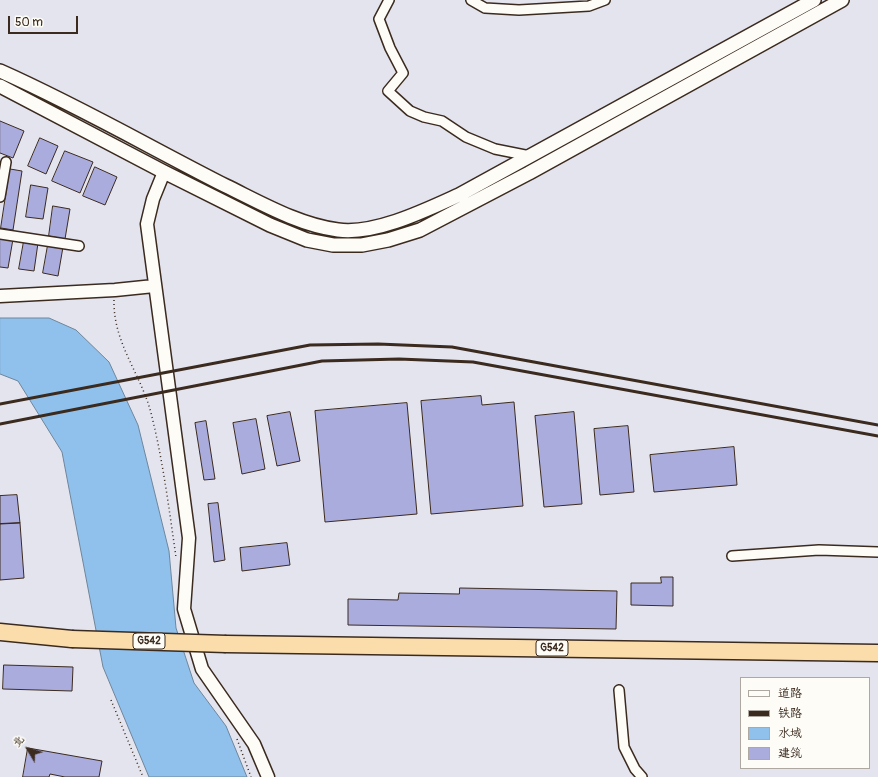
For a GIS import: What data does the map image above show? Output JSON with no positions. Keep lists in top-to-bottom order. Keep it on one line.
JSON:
{"streets":{"highway":["G542"]},"legend":["道路","铁路","水域","建筑"],"scale_bar":"50 m","north":"top left"}
